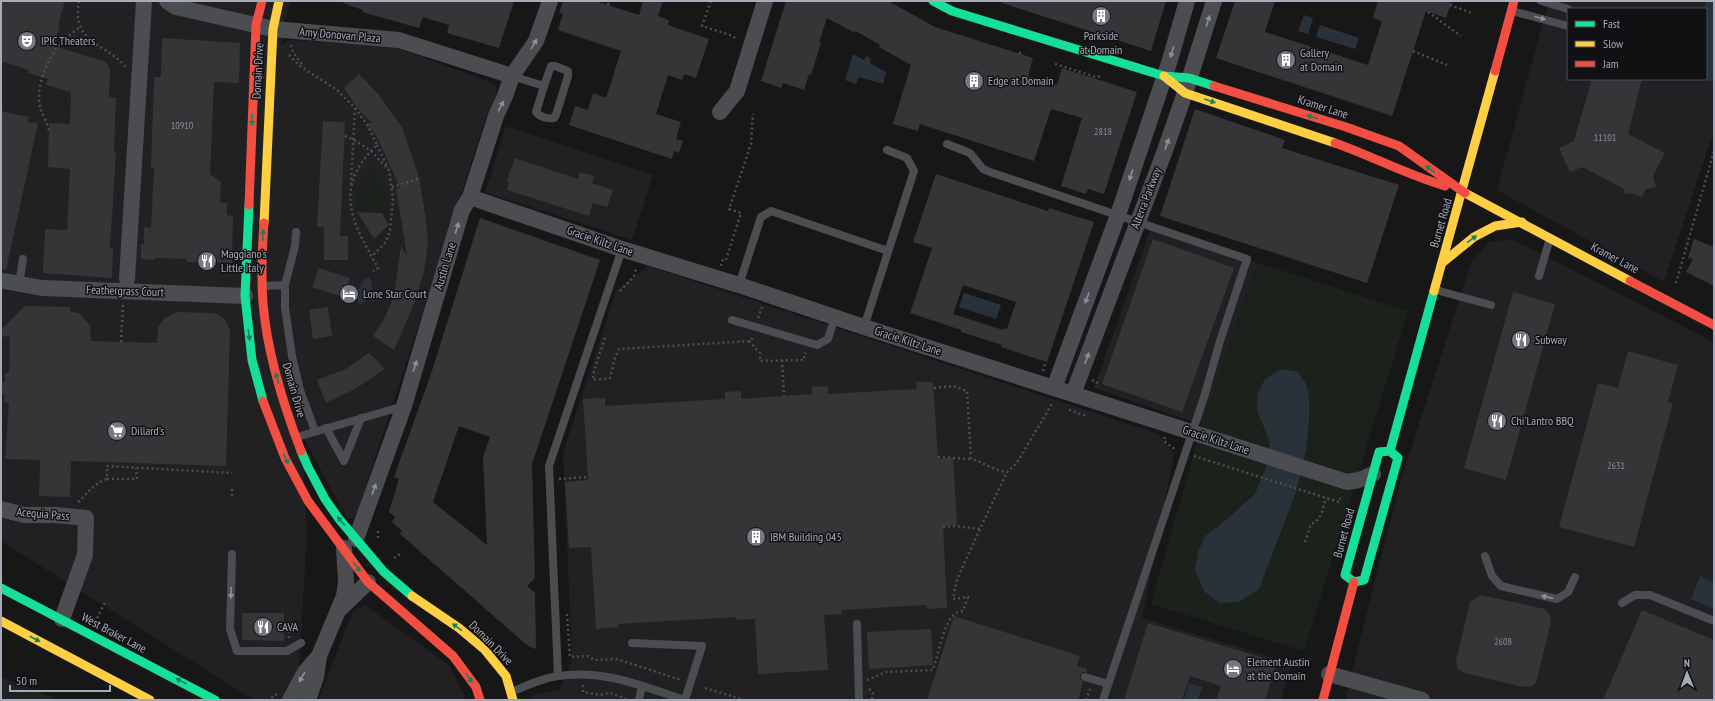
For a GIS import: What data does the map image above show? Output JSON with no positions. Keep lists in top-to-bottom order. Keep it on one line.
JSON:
{"streets":{"street":["Amy Donovan Plaza","Domain Drive","Kramer Lane","Alterra Parkway","Burnet Road","Gracie Kiltz Lane","Austin Lane","Feathergrass Court","Acequia Pass","West Braker Lane"]},"crossings":[["Amy Donovan Plaza","Domain Drive"],["Amy Donovan Plaza","Austin Lane"],["Domain Drive","Austin Lane"],["Domain Drive","Feathergrass Court"],["Kramer Lane","Alterra Parkway"],["Kramer Lane","Burnet Road"],["Alterra Parkway","Gracie Kiltz Lane"],["Gracie Kiltz Lane","Austin Lane"],["Acequia Pass","West Braker Lane"]],"one_way":["Austin Lane"],"places":{"building":["Parkside at Domain","Gallery at Domain","Edge at Domain","IBM Building 045"],"theatre":["IPIC Theaters"],"restaurant":["Maggiano's Little Italy","Subway","Chi'Lantro BBQ","CAVA"],"hotel":["Lone Star Court","Element Austin at the Domain"],"supermarket":["Dillard's"]},"house_numbers":["10910","2818","11101","2631","2608"],"legend":["Fast","Slow","Jam"],"scale_bar":"50 m","north":"top"}
